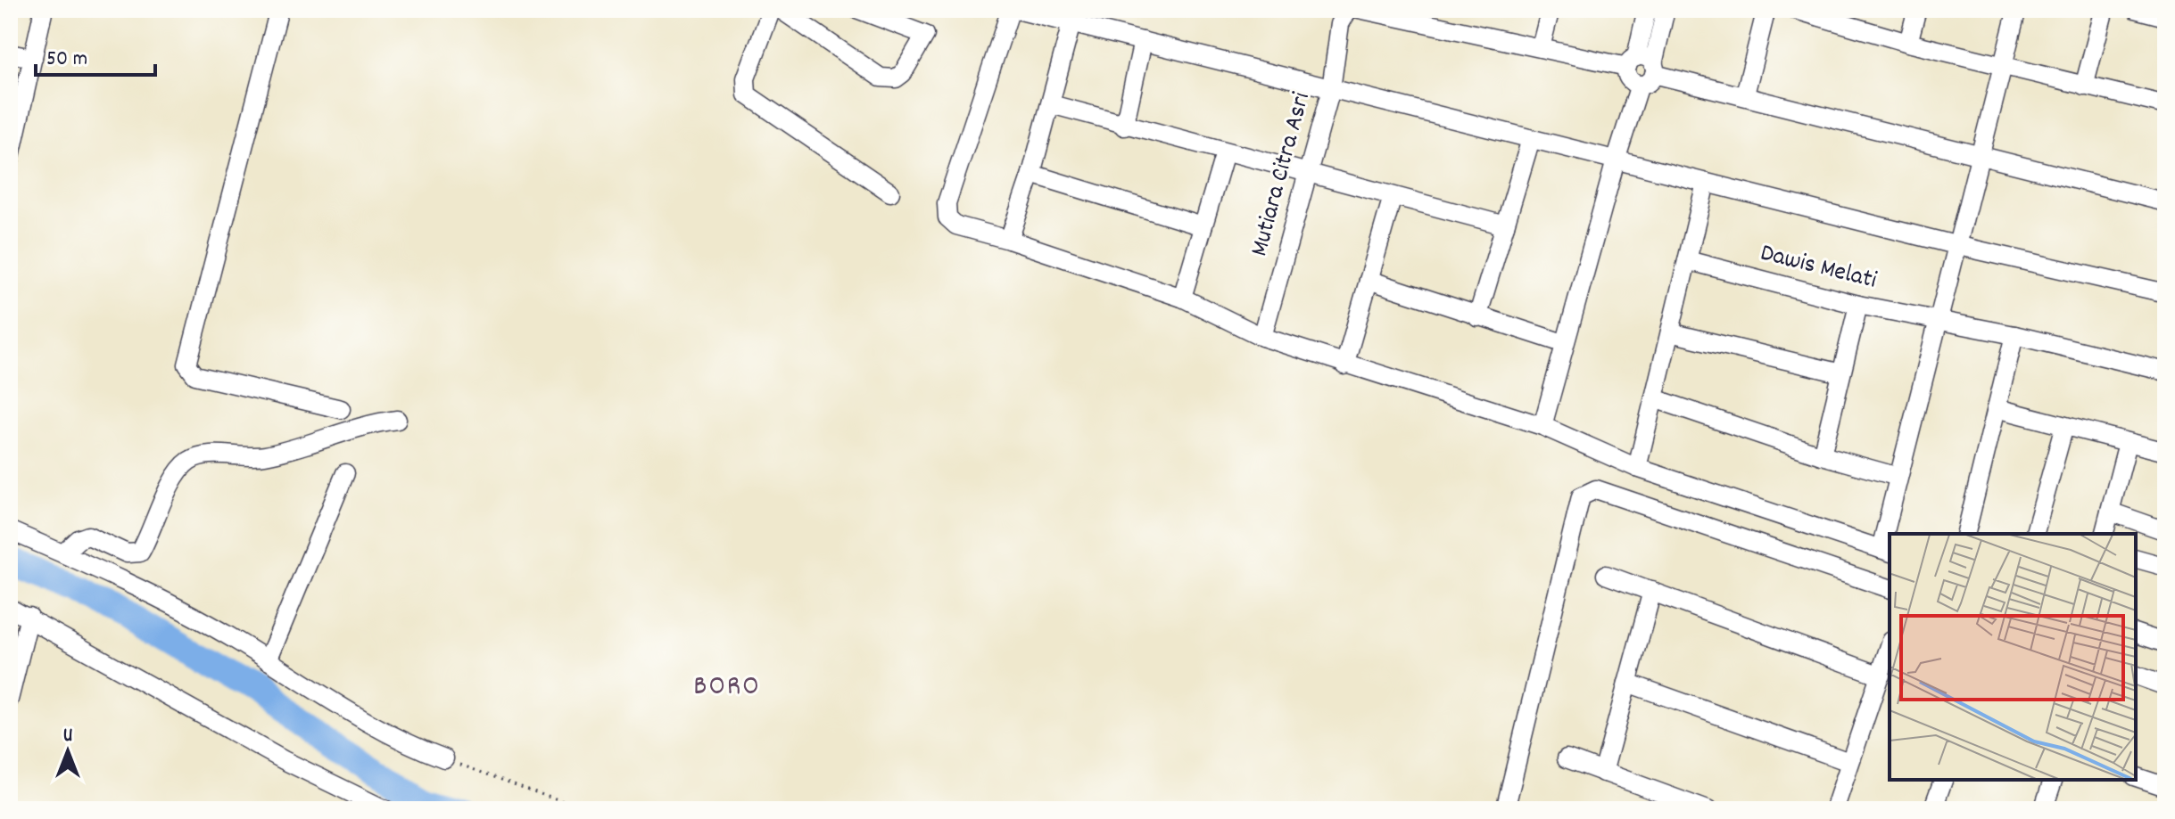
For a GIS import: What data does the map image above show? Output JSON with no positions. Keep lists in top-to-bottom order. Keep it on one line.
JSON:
{"streets":{"street":["Mutiara Citra Asri","Dawis Melati"]},"districts":["BORO"],"scale_bar":"50 m","north":"top"}
